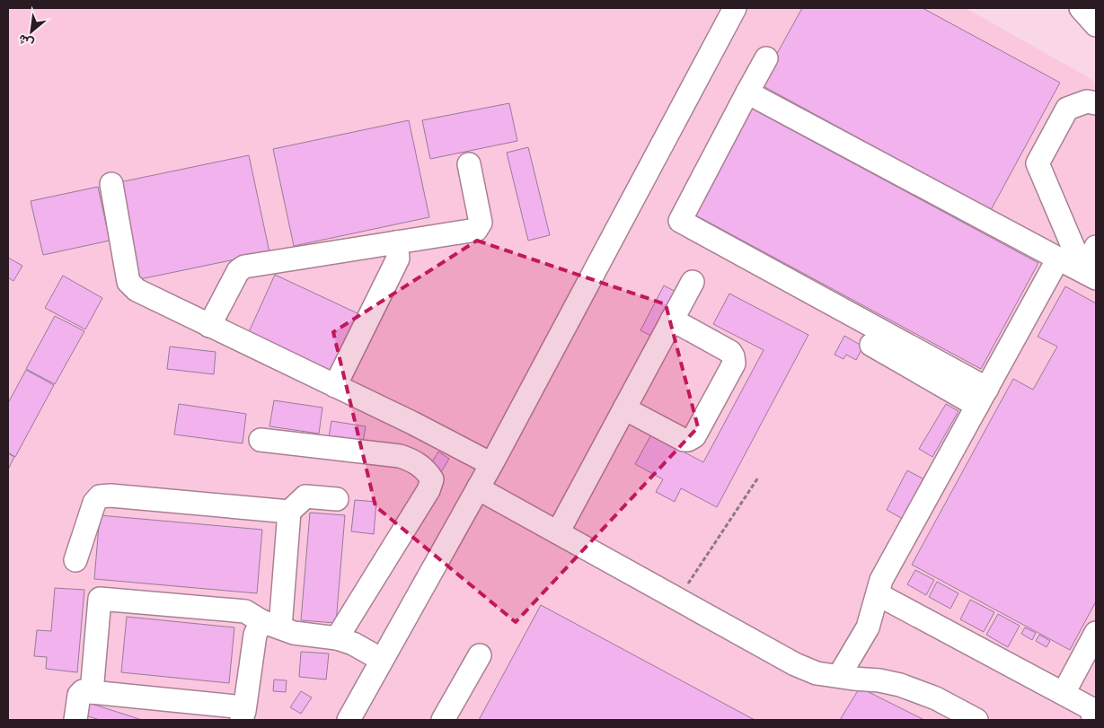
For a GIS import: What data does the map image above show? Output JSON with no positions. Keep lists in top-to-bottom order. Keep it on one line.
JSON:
{"north":"bottom left"}
